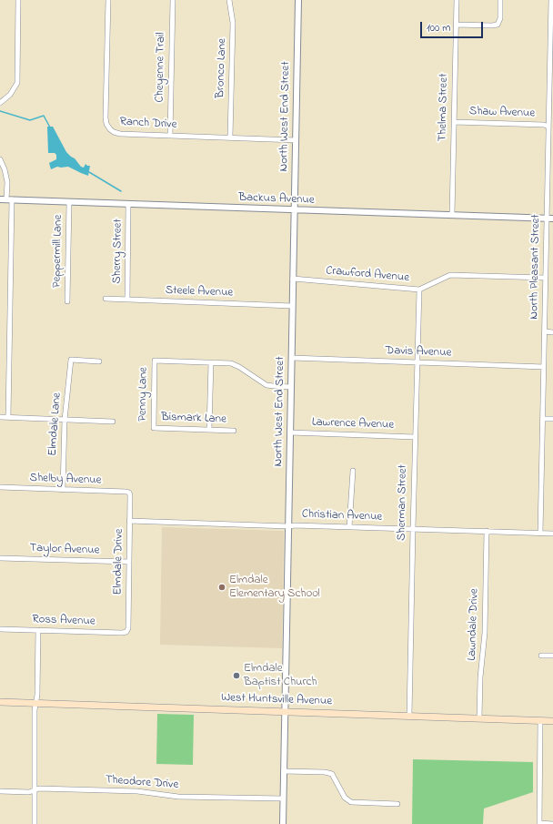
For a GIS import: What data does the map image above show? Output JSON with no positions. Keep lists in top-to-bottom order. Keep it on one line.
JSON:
{"streets":{"main road":["West Huntsville Avenue"],"street":["Cheyenne Trail","Bronco Lane","Thelma Street","Shaw Avenue","North West End Street","Ranch Drive","Backus Avenue","Peppermill Lane","Sherry Street","North Pleasant Street","Crawford Avenue","Steele Avenue","Davis Avenue","Penny Lane","Bismark Lane","Elmdale Lane","Lawrence Avenue","Shelby Avenue","Sherman Street","Christian Avenue","Taylor Avenue","Elmdale Drive","Ross Avenue","Lawndale Drive","Theodore Drive"]},"crossings":[["Cheyenne Trail","Ranch Drive"],["Bronco Lane","Ranch Drive"],["Thelma Street","Shaw Avenue"],["Thelma Street","Backus Avenue"],["Shaw Avenue","North Pleasant Street"],["North West End Street","Ranch Drive"],["North West End Street","Backus Avenue"],["North West End Street","Crawford Avenue"],["North West End Street","Steele Avenue"],["North West End Street","Davis Avenue"],["North West End Street","Lawrence Avenue"],["North West End Street","Christian Avenue"],["North West End Street","West Huntsville Avenue"],["North West End Street","Theodore Drive"],["Backus Avenue","Peppermill Lane"],["Backus Avenue","Sherry Street"],["Backus Avenue","North Pleasant Street"],["Sherry Street","Steele Avenue"],["North Pleasant Street","Crawford Avenue"],["North Pleasant Street","Davis Avenue"],["North Pleasant Street","Christian Avenue"],["Crawford Avenue","Sherman Street"],["Davis Avenue","Sherman Street"],["Penny Lane","Bismark Lane"],["Elmdale Lane","Shelby Avenue"],["Lawrence Avenue","Sherman Street"],["Shelby Avenue","Elmdale Drive"],["Sherman Street","Christian Avenue"],["Sherman Street","West Huntsville Avenue"],["Christian Avenue","Elmdale Drive"],["Christian Avenue","Lawndale Drive"],["Taylor Avenue","Elmdale Drive"],["Elmdale Drive","Ross Avenue"],["Lawndale Drive","West Huntsville Avenue"]],"places":["Elmdale Elementary School","Elmdale Baptist Church"],"scale_bar":"100 m"}
